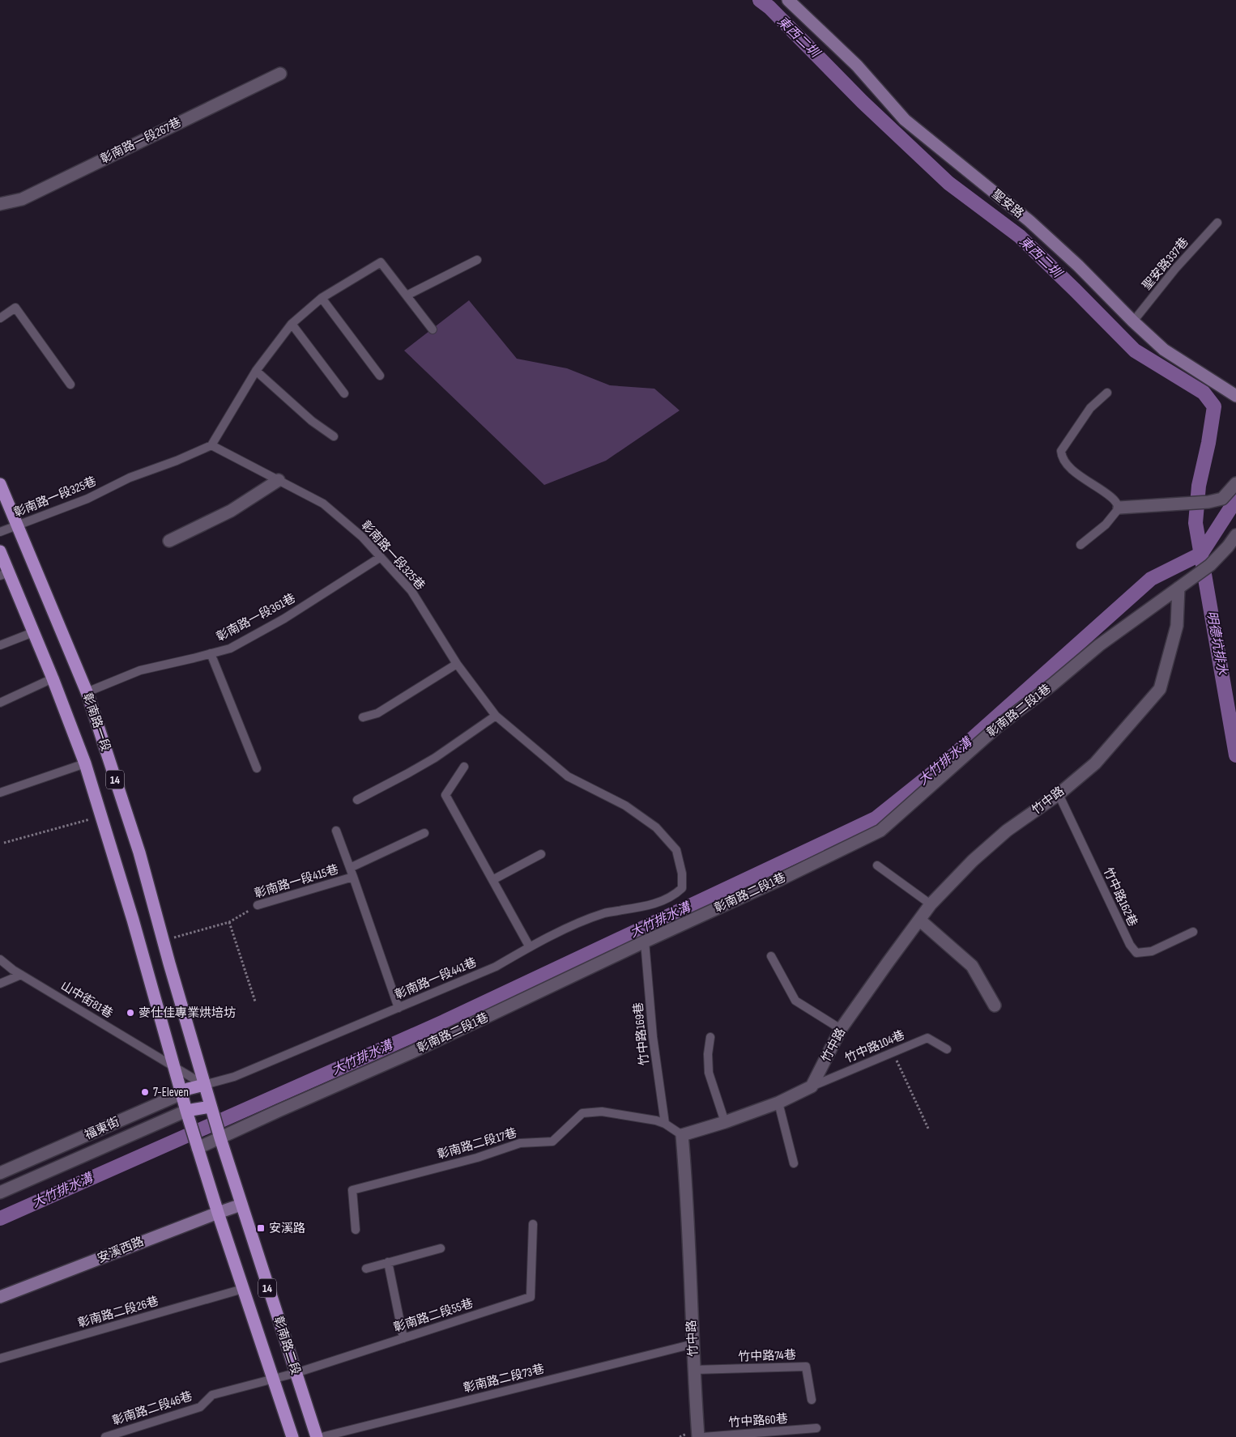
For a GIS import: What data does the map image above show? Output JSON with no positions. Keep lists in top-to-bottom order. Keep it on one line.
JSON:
{"streets":{"main road":["彰南路一段","14","福東街","彰南路二段"],"street":["彰南路一段267巷","聖安路","彰南路二段1巷","竹中路","安溪西路"],"lane":["聖安路337巷","彰南路一段325巷","彰南路一段361巷","彰南路一段415巷","竹中路162巷","彰南路一段441巷","山中街81巷","竹中路169巷","竹中路104巷","彰南路二段17巷","彰南路二段26巷","彰南路二段55巷","竹中路74巷","彰南路二段73巷","彰南路二段46巷","竹中路60巷"]},"crossings":[["聖安路","聖安路337巷"],["彰南路一段325巷","彰南路一段361巷"],["彰南路一段325巷","彰南路一段"],["彰南路一段325巷","彰南路一段441巷"],["彰南路一段361巷","彰南路一段"],["彰南路二段1巷","14"],["彰南路二段1巷","竹中路"],["彰南路二段1巷","竹中路169巷"],["彰南路二段1巷","彰南路二段"],["彰南路一段","14"],["彰南路一段","彰南路一段415巷"],["彰南路一段","彰南路一段441巷"],["彰南路一段","山中街81巷"],["彰南路一段","福東街"],["14","彰南路一段441巷"],["14","山中街81巷"],["14","福東街"],["14","彰南路二段"],["竹中路","竹中路162巷"],["竹中路","竹中路104巷"],["竹中路","彰南路二段17巷"],["竹中路","竹中路74巷"],["竹中路","彰南路二段73巷"],["彰南路一段415巷","彰南路一段441巷"],["彰南路一段441巷","山中街81巷"],["彰南路一段441巷","福東街"],["山中街81巷","福東街"],["竹中路169巷","彰南路二段17巷"],["安溪西路","彰南路二段"],["彰南路二段26巷","彰南路二段"],["彰南路二段55巷","彰南路二段"],["彰南路二段55巷","彰南路二段46巷"],["彰南路二段","彰南路二段46巷"]],"water":["東西二圳","明德坑排水","大竹排水溝"],"places":{"other":["麥仕佳專業烘培坊","7-Eleven"],"transit":["安溪路"]}}
